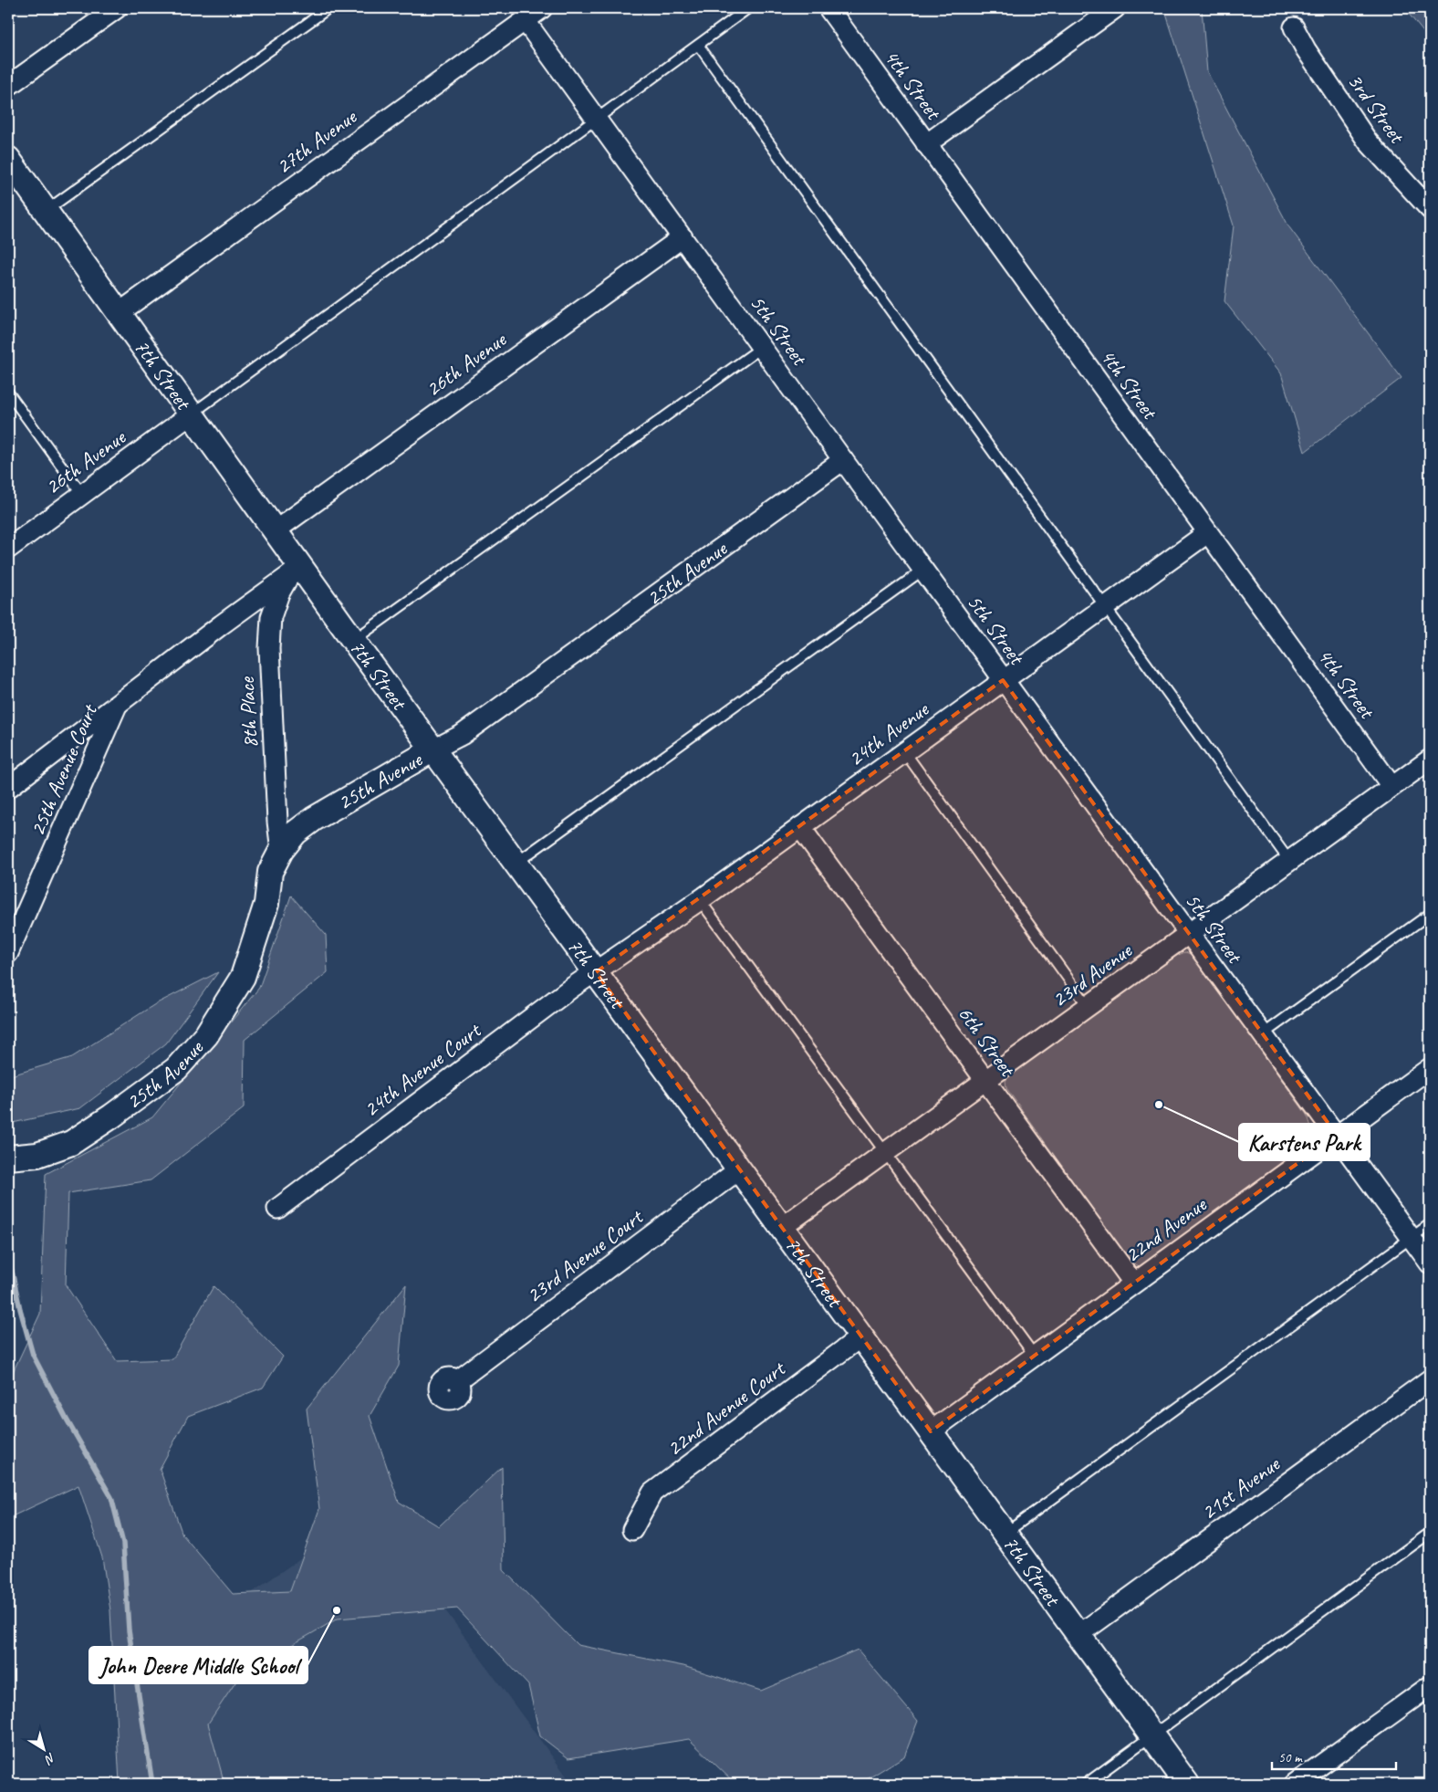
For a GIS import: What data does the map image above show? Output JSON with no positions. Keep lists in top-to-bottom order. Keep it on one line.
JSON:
{"streets":{"street":["4th Street","3rd Street","27th Avenue","5th Street","26th Avenue","7th Street","25th Avenue","8th Place","24th Avenue","25th Avenue Court","23rd Avenue","6th Street","24th Avenue Court","22nd Avenue","23rd Avenue Court","22nd Avenue Court","21st Avenue"]},"crossings":[["4th Street","24th Avenue"],["4th Street","23rd Avenue"],["27th Avenue","5th Street"],["27th Avenue","7th Street"],["5th Street","26th Avenue"],["5th Street","25th Avenue"],["5th Street","24th Avenue"],["5th Street","23rd Avenue"],["5th Street","22nd Avenue"],["26th Avenue","7th Street"],["7th Street","25th Avenue"],["7th Street","8th Place"],["7th Street","24th Avenue"],["7th Street","25th Avenue Court"],["7th Street","23rd Avenue"],["7th Street","24th Avenue Court"],["7th Street","22nd Avenue"],["7th Street","23rd Avenue Court"],["7th Street","22nd Avenue Court"],["7th Street","21st Avenue"],["25th Avenue","8th Place"],["8th Place","25th Avenue Court"],["24th Avenue","6th Street"],["24th Avenue","24th Avenue Court"],["23rd Avenue","6th Street"],["6th Street","22nd Avenue"]],"places":["Karstens Park","John Deere Middle School"],"scale_bar":"50 m","north":"bottom right"}
